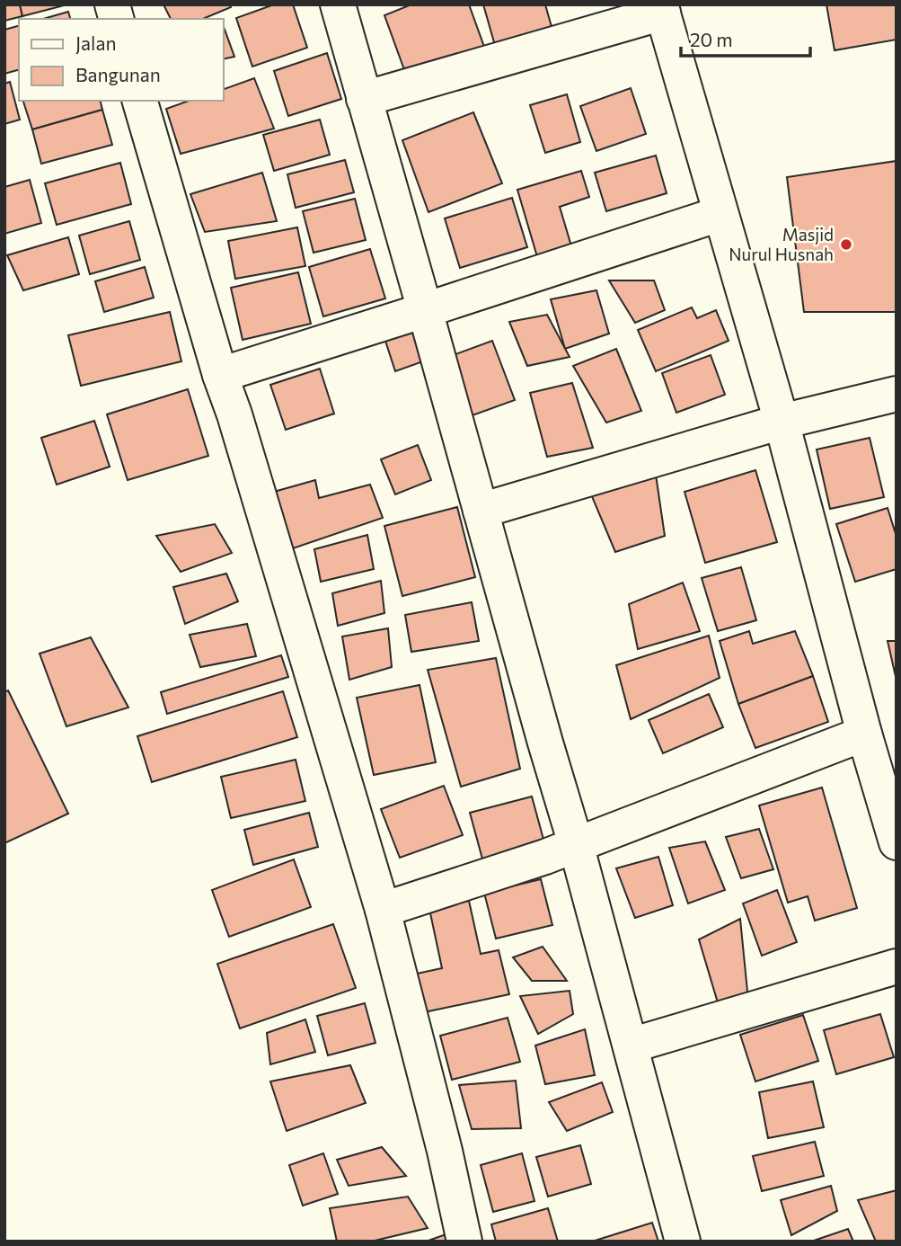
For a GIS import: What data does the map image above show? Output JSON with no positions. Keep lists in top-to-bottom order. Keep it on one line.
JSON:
{"places":["Masjid Nurul Husnah"],"legend":["Jalan","Bangunan"],"scale_bar":"20 m"}
